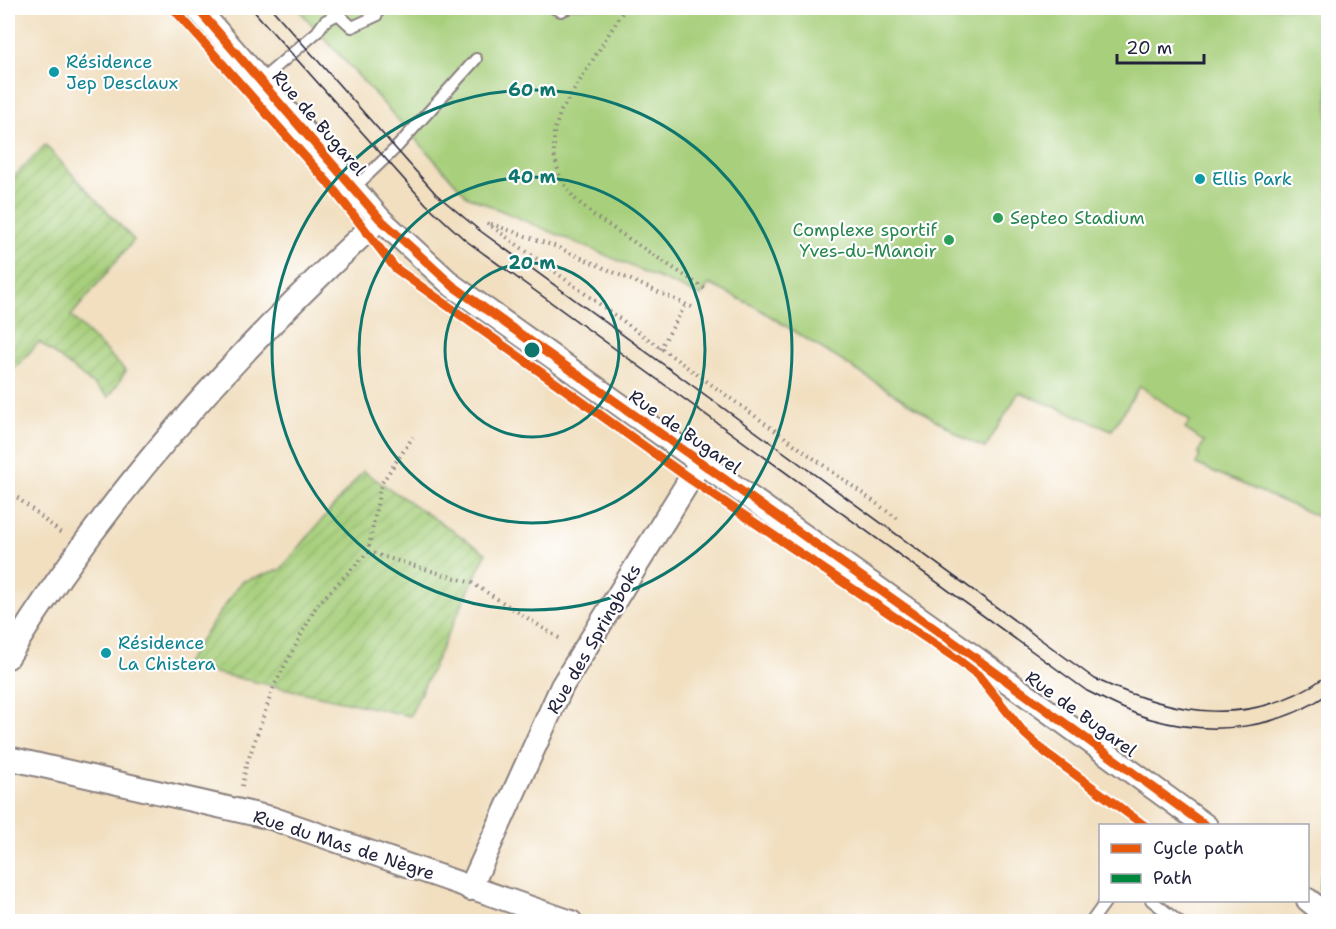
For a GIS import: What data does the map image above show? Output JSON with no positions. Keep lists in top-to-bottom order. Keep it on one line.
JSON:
{"streets":{"street":["Rue de Bugarel","Rue des Springboks","Rue du Mas de Nègre"]},"crossings":[["Rue de Bugarel","Rue des Springboks"],["Rue des Springboks","Rue du Mas de Nègre"]],"places":["Résidence Jep Desclaux","Ellis Park","Septeo Stadium","Complexe sportif Yves-du-Manoir","Résidence La Chistera"],"legend":["Cycle path","Path"],"scale_bar":"20 m","rings":["60 m","40 m","20 m"]}
